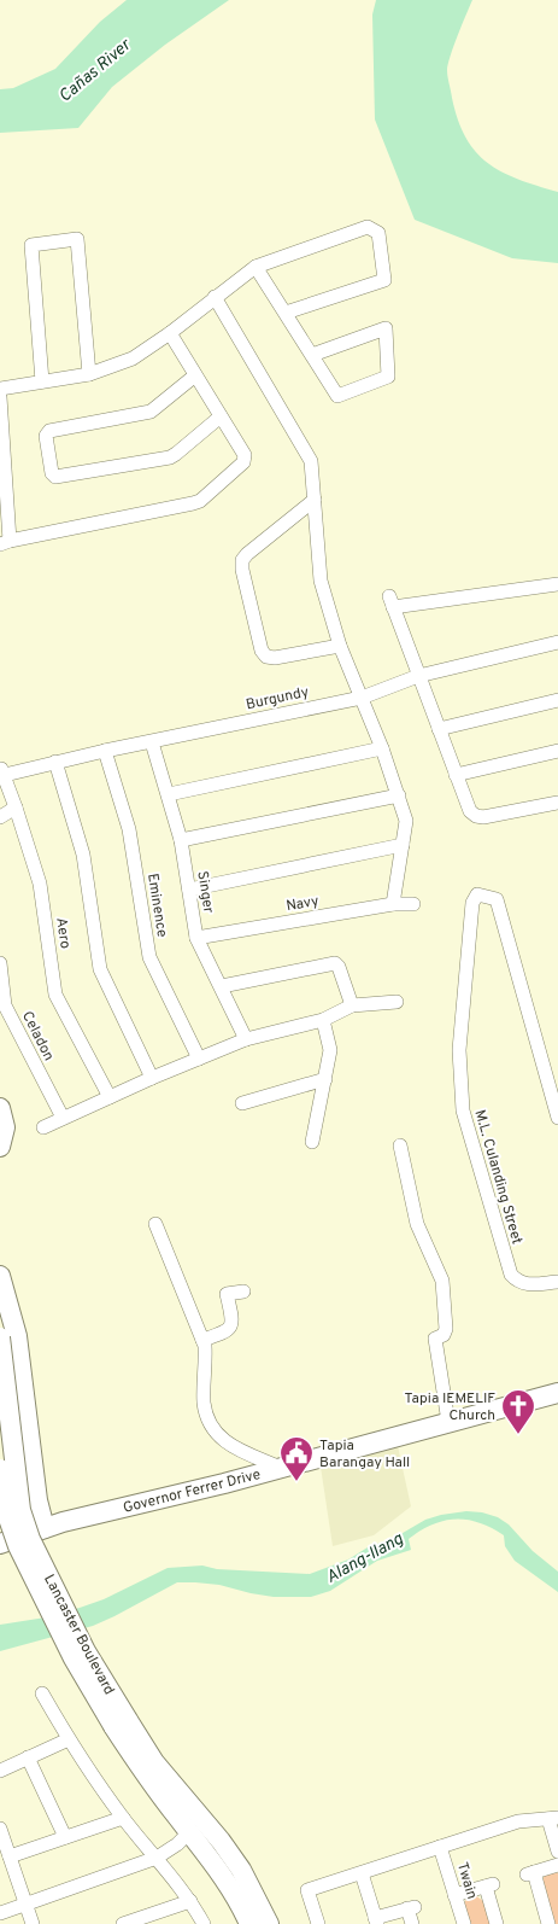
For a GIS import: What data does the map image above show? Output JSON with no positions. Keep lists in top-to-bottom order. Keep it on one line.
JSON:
{"streets":{"main road":["Governor Ferrer Drive","Lancaster Boulevard"],"street":["Burgundy","Singer","Navy","Eminence","Aero","Celadon","M.L. Culanding Street","Twain"]},"crossings":[["Burgundy","Singer"],["Burgundy","Eminence"],["Burgundy","Aero"],["Singer","Navy"]],"water":["Cañas River","Alang-Ilang"],"places":{"church":["Tapia IEMELIF Church"],"public building":["Tapia Barangay Hall"]}}
